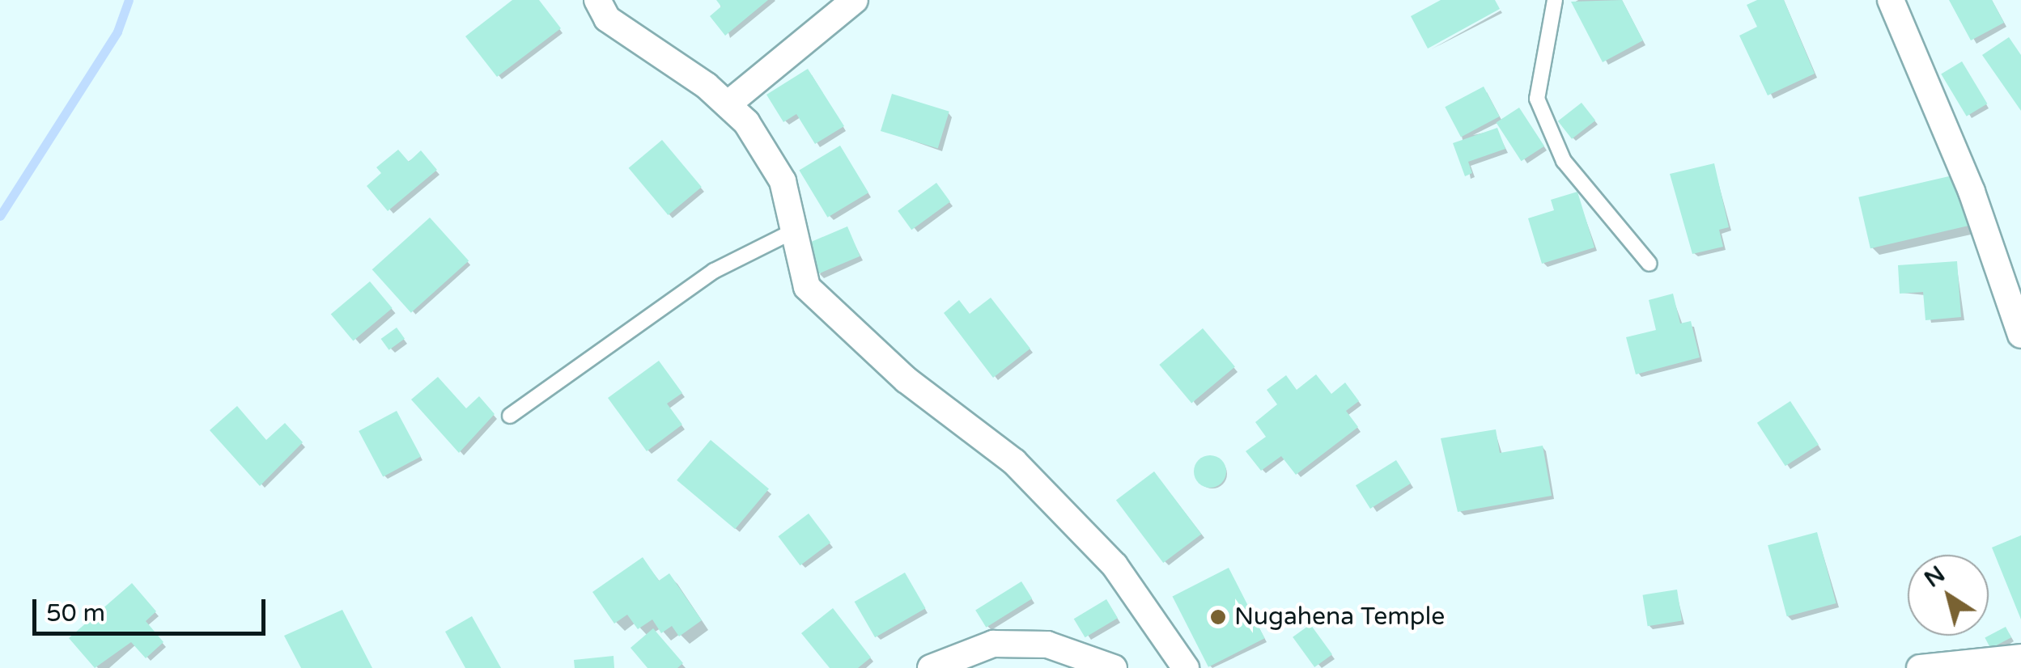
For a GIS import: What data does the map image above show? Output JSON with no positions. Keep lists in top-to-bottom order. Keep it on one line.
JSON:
{"places":["Nugahena Temple"],"scale_bar":"50 m","north":"top left"}
